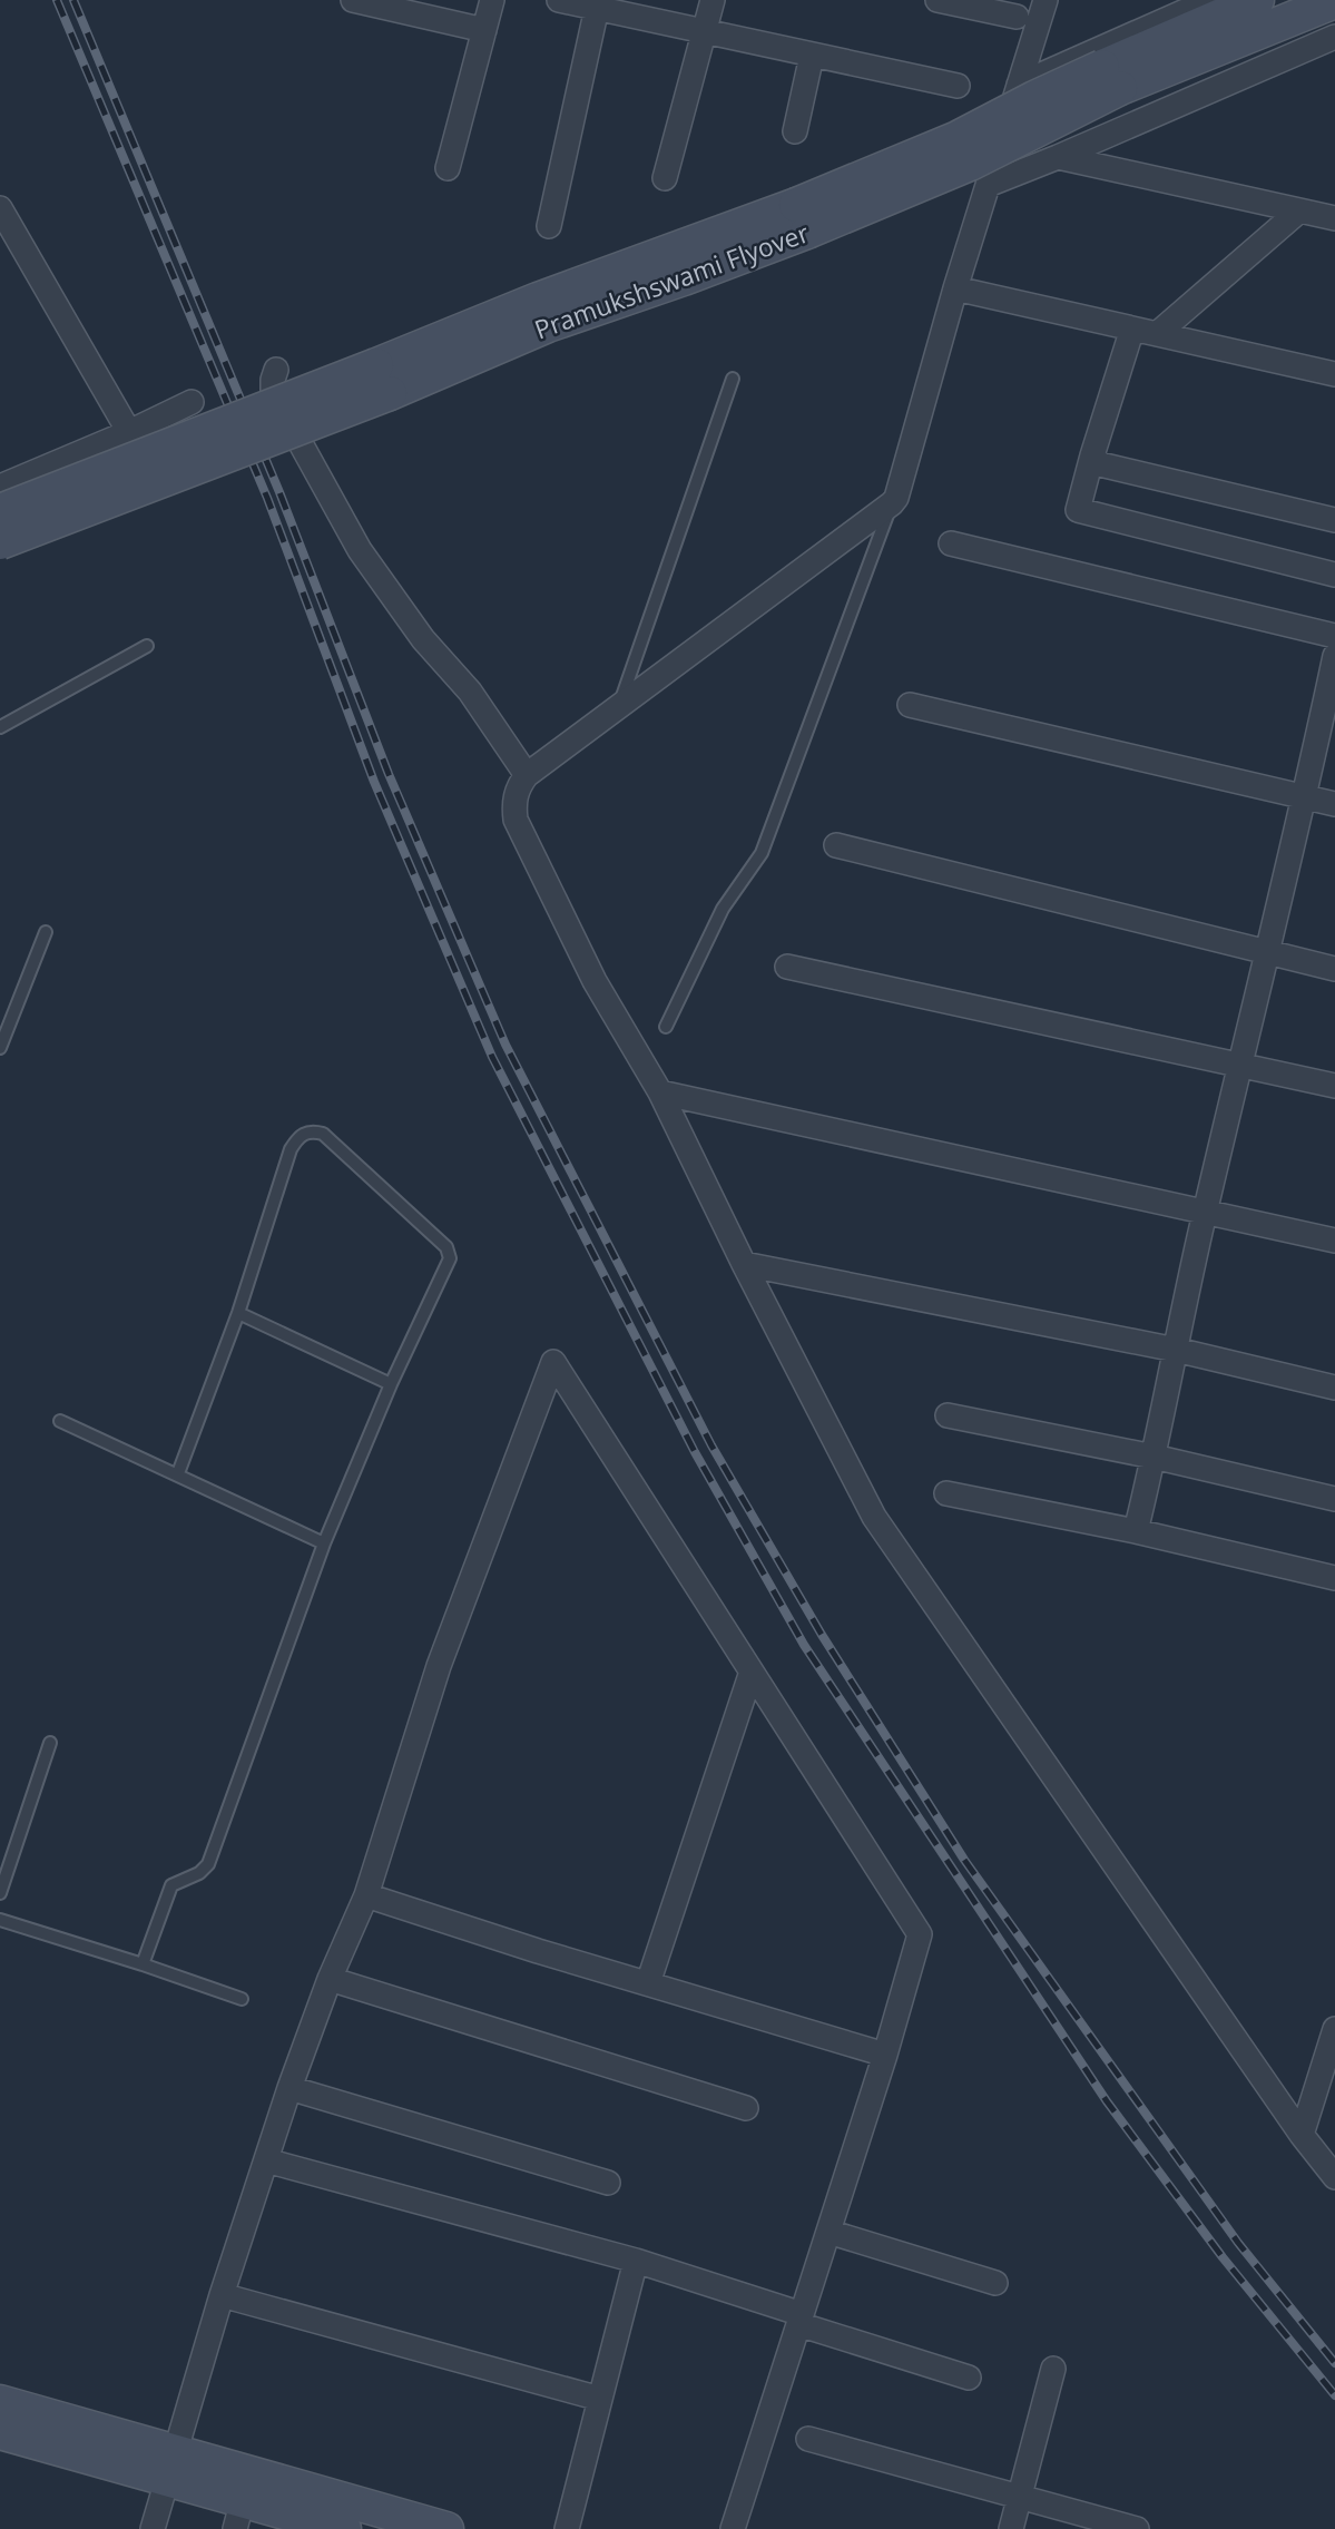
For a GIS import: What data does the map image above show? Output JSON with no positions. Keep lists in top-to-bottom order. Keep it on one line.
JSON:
{"streets":{"main road":["Pramukshswami Flyover"]}}
